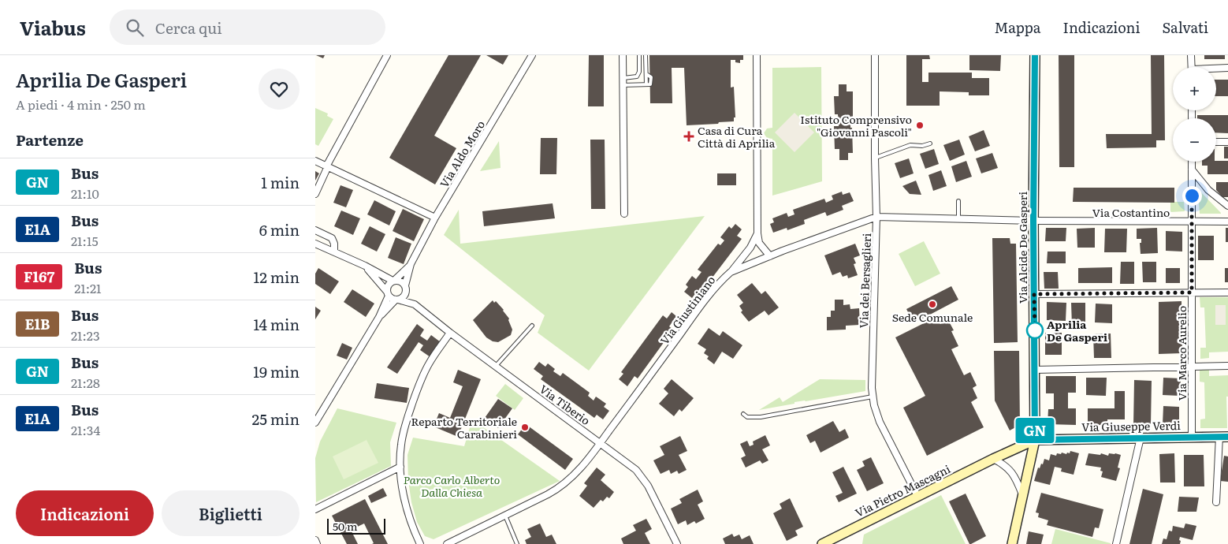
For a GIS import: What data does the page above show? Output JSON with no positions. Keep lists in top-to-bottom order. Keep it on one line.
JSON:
{"streets":{"street":["Via Aldo Moro","Via Costantino","Via Alcide De Gasperi","Via dei Bersaglieri","Via Giustiniano","Via Marco Aurelio","Via Tiberio","Via Giuseppe Verdi","Via Pietro Mascagni"]},"crossings":[["Via Aldo Moro","Via Tiberio"],["Via Costantino","Via Alcide De Gasperi"],["Via Costantino","Via Giustiniano"],["Via Costantino","Via Marco Aurelio"],["Via Alcide De Gasperi","Via Giustiniano"],["Via Alcide De Gasperi","Via Giuseppe Verdi"],["Via Alcide De Gasperi","Via Pietro Mascagni"],["Via dei Bersaglieri","Via Giustiniano"],["Via dei Bersaglieri","Via Pietro Mascagni"],["Via Giustiniano","Via Tiberio"],["Via Marco Aurelio","Via Giuseppe Verdi"],["Via Giuseppe Verdi","Via Pietro Mascagni"]],"parks":["Parco Carlo Alberto Dalla Chiesa"],"places":{"other":["Istituto Comprensivo \"Giovanni Pascoli\"","Sede Comunale","Aprilia De Gasperi","Reparto Territoriale Carabinieri"],"health":["Casa di Cura Città di Aprilia"]},"lines":["bus line GN"],"scale_bar":"50 m","page":{"header":"Viabus","search":"Cerca qui","nav":["Mappa","Indicazioni","Salvati"],"heading":[["Aprilia De Gasperi","A piedi · 4 min · 250 m"],"Partenze"],"on_map":"GN","map_buttons":["+","−"],"list":[{"mark":"GN","name":"Bus","note":"21:10","value":"1 min"},{"mark":"E1A","name":"Bus","note":"21:15","value":"6 min"},{"mark":"F167","name":"Bus","note":"21:21","value":"12 min"},{"mark":"E1B","name":"Bus","note":"21:23","value":"14 min"},{"mark":"GN","name":"Bus","note":"21:28","value":"19 min"},{"mark":"E1A","name":"Bus","note":"21:34","value":"25 min"}],"buttons":["Indicazioni","Biglietti"],"scale":"50 m"}}
